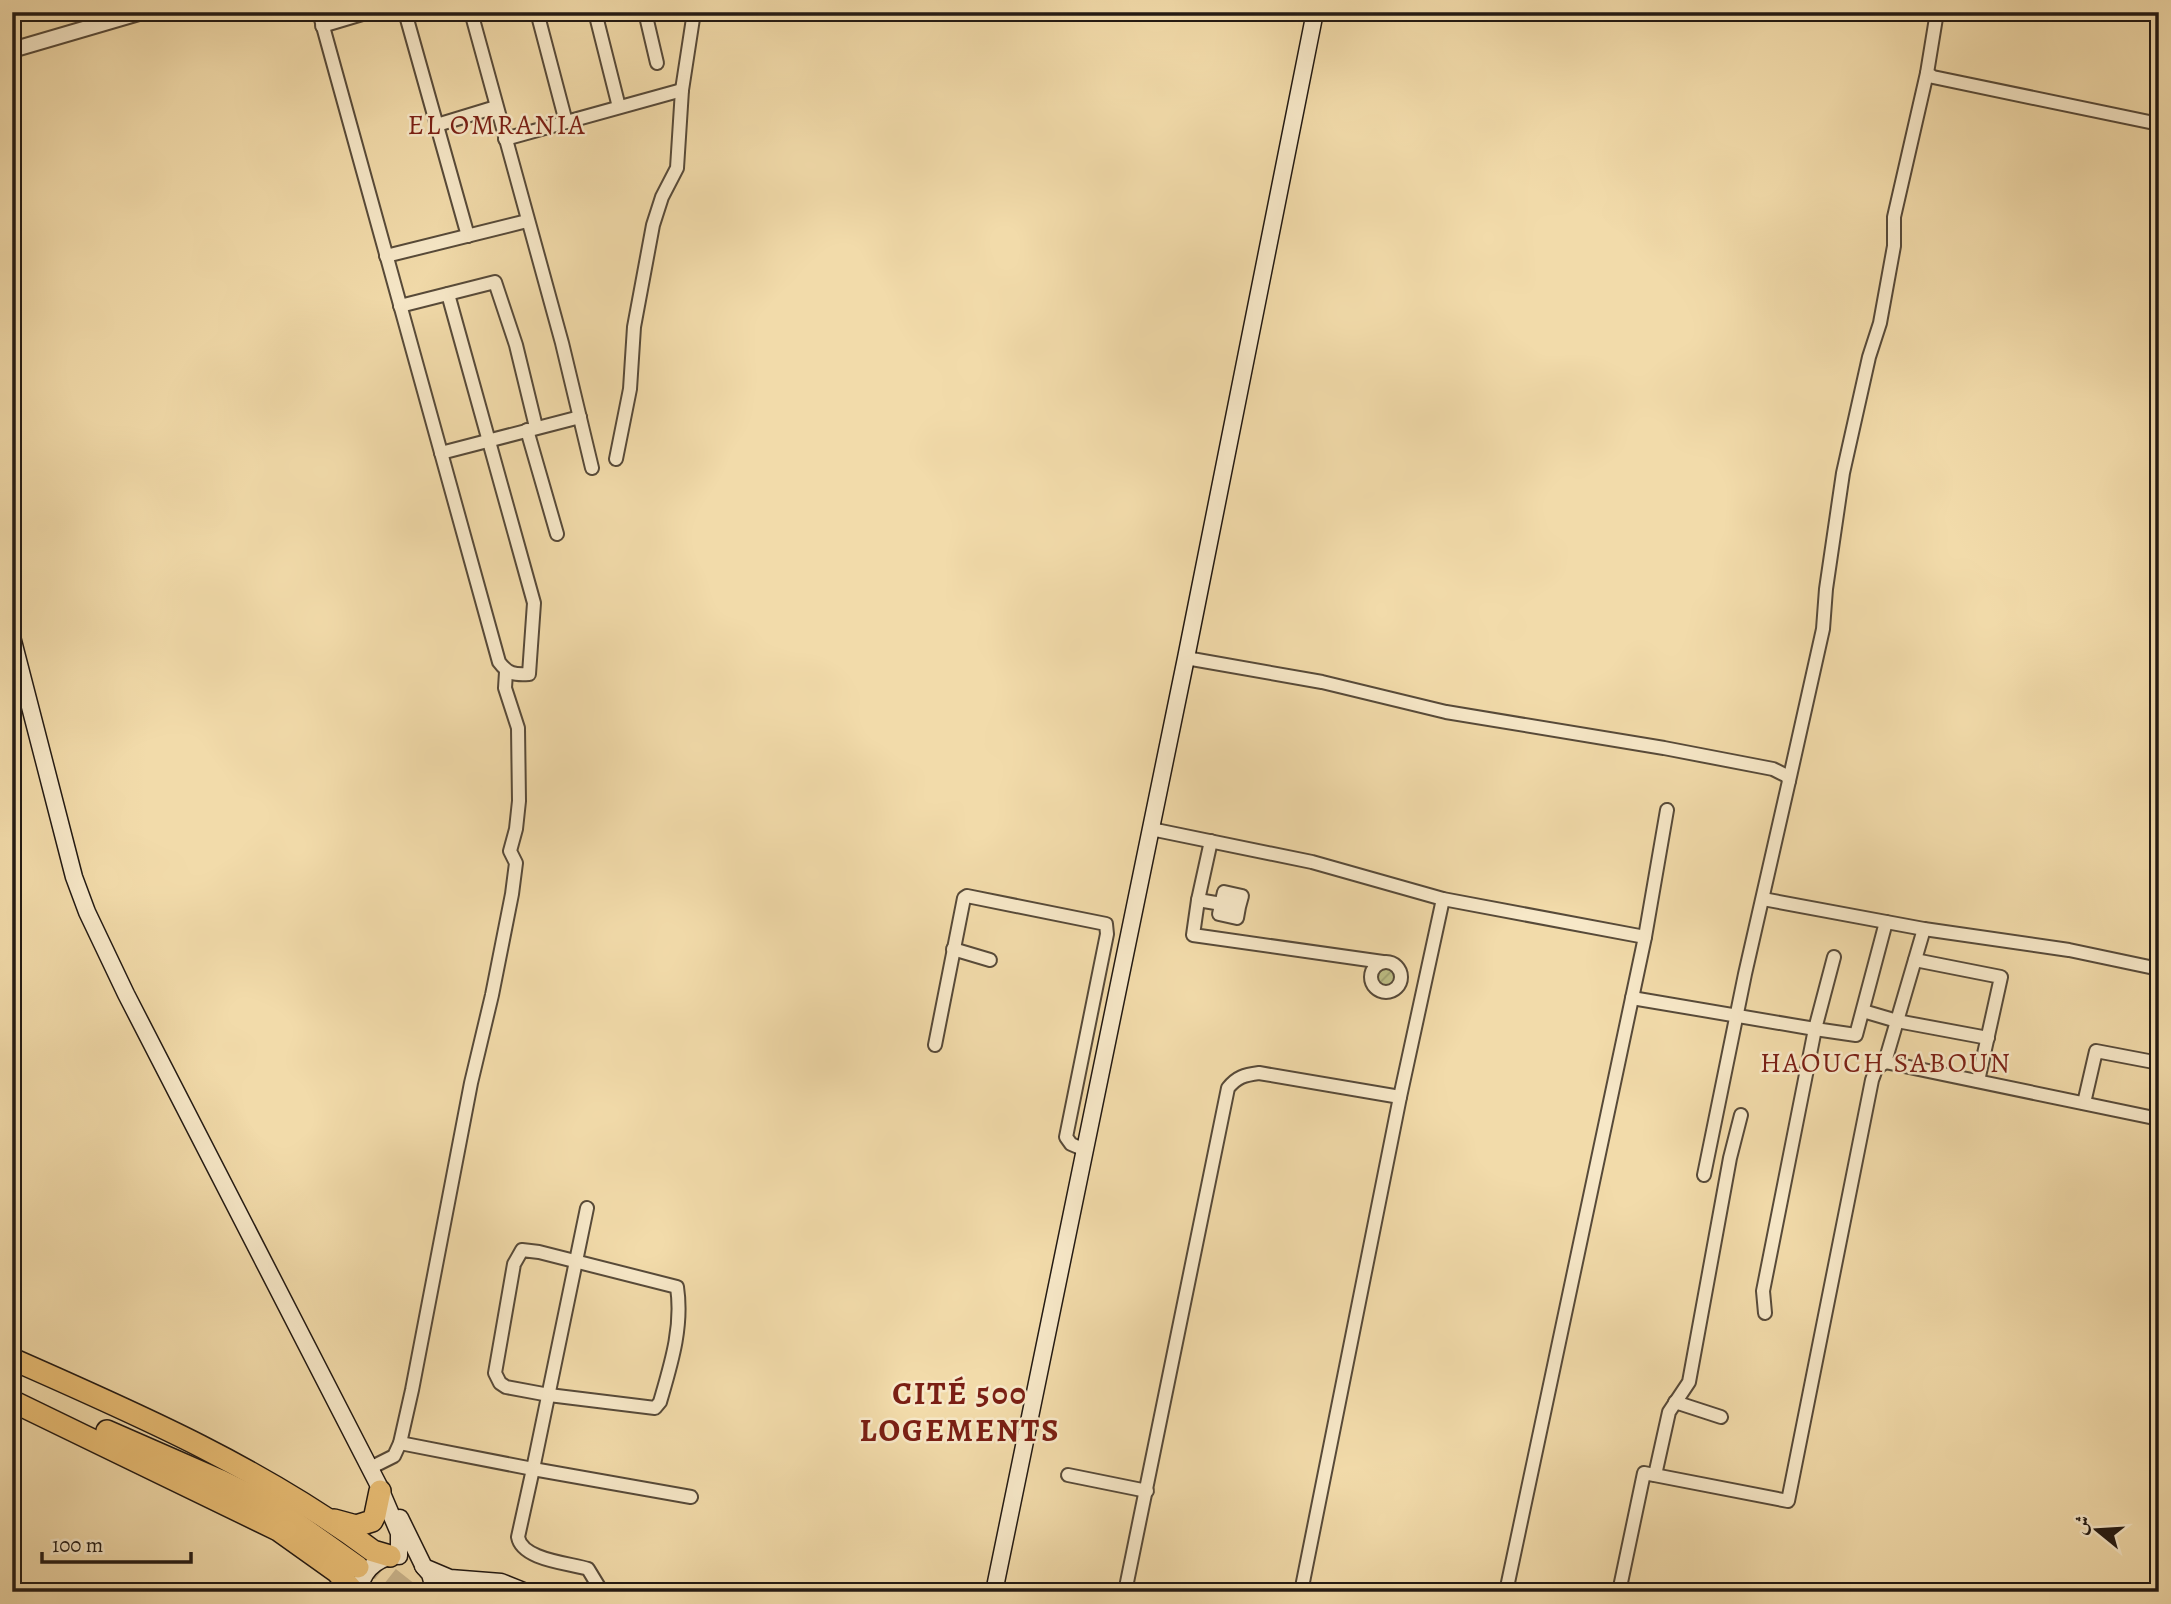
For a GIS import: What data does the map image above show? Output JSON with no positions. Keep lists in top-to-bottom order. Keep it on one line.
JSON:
{"districts":["EL OMRANIA","HAOUCH SABOUN","CITÉ 500 LOGEMENTS"],"scale_bar":"100 m","north":"left"}
